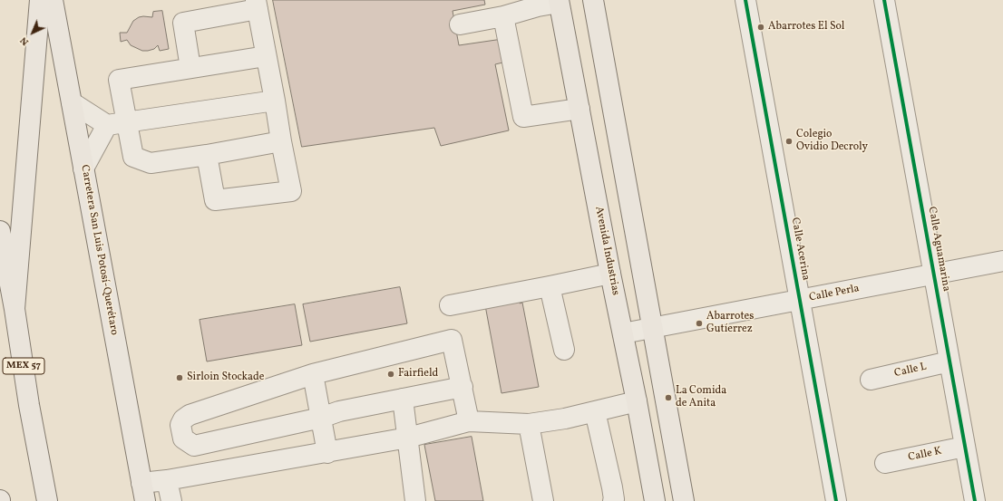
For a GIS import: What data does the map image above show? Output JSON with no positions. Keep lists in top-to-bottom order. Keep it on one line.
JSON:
{"streets":{"main road":["Carretera San Luis Potosí-Querétaro","Avenida Industrias","MEX 57"],"street":["Calle Acerina","Calle Aguamarina","Calle Perla","Calle L","Calle K"]},"crossings":[["Calle Acerina","Calle Perla"],["Calle Aguamarina","Calle Perla"],["Calle Aguamarina","Calle L"],["Calle Aguamarina","Calle K"],["Avenida Industrias","Calle Perla"]],"places":["Abarrotes El Sol","Colegio Ovidio Decroly","Abarrotes Gutíerrez","Fairfield","Sirloin Stockade","La Comida de Anita"],"north":"bottom left"}
